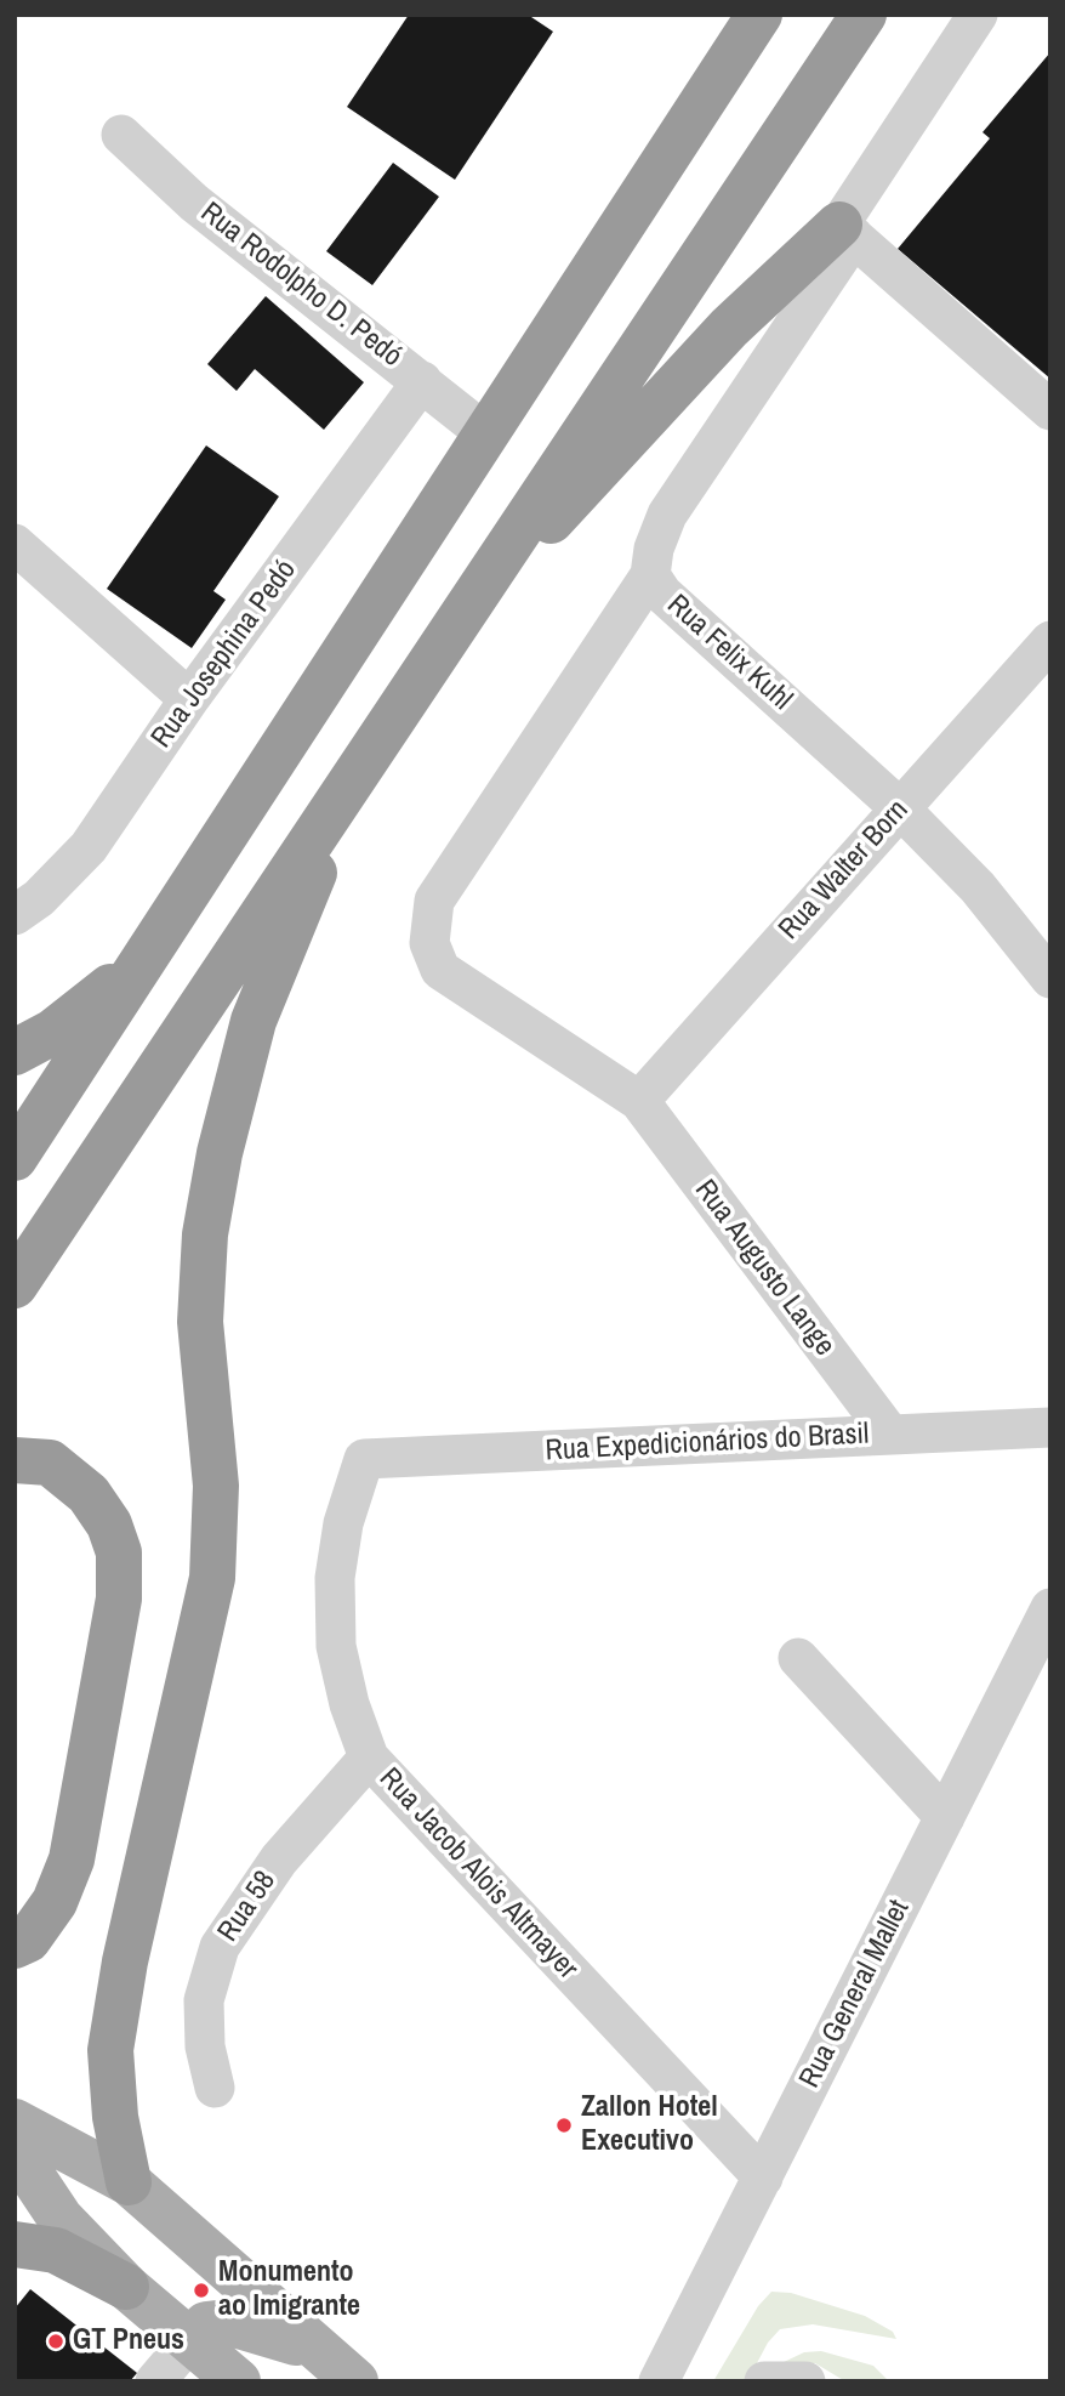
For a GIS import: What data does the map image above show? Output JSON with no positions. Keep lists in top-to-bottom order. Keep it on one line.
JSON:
{"streets":{"street":["Rua Rodolpho D. Pedó","Rua Felix Kuhl","Rua Josephina Pedó","Rua Walter Born","Rua Augusto Lange","Rua Expedicionários do Brasil","Rua Jacob Alois Altmayer","Rua 58","Rua General Mallet"]},"crossings":[["Rua Rodolpho D. Pedó","Rua Josephina Pedó"],["Rua Felix Kuhl","Rua Walter Born"],["Rua Felix Kuhl","Rua Augusto Lange"],["Rua Walter Born","Rua Augusto Lange"],["Rua Augusto Lange","Rua Expedicionários do Brasil"],["Rua Expedicionários do Brasil","Rua Jacob Alois Altmayer"],["Rua Jacob Alois Altmayer","Rua 58"],["Rua Jacob Alois Altmayer","Rua General Mallet"]],"places":["Zallon Hotel Executivo","Monumento ao Imigrante","GT Pneus"]}
